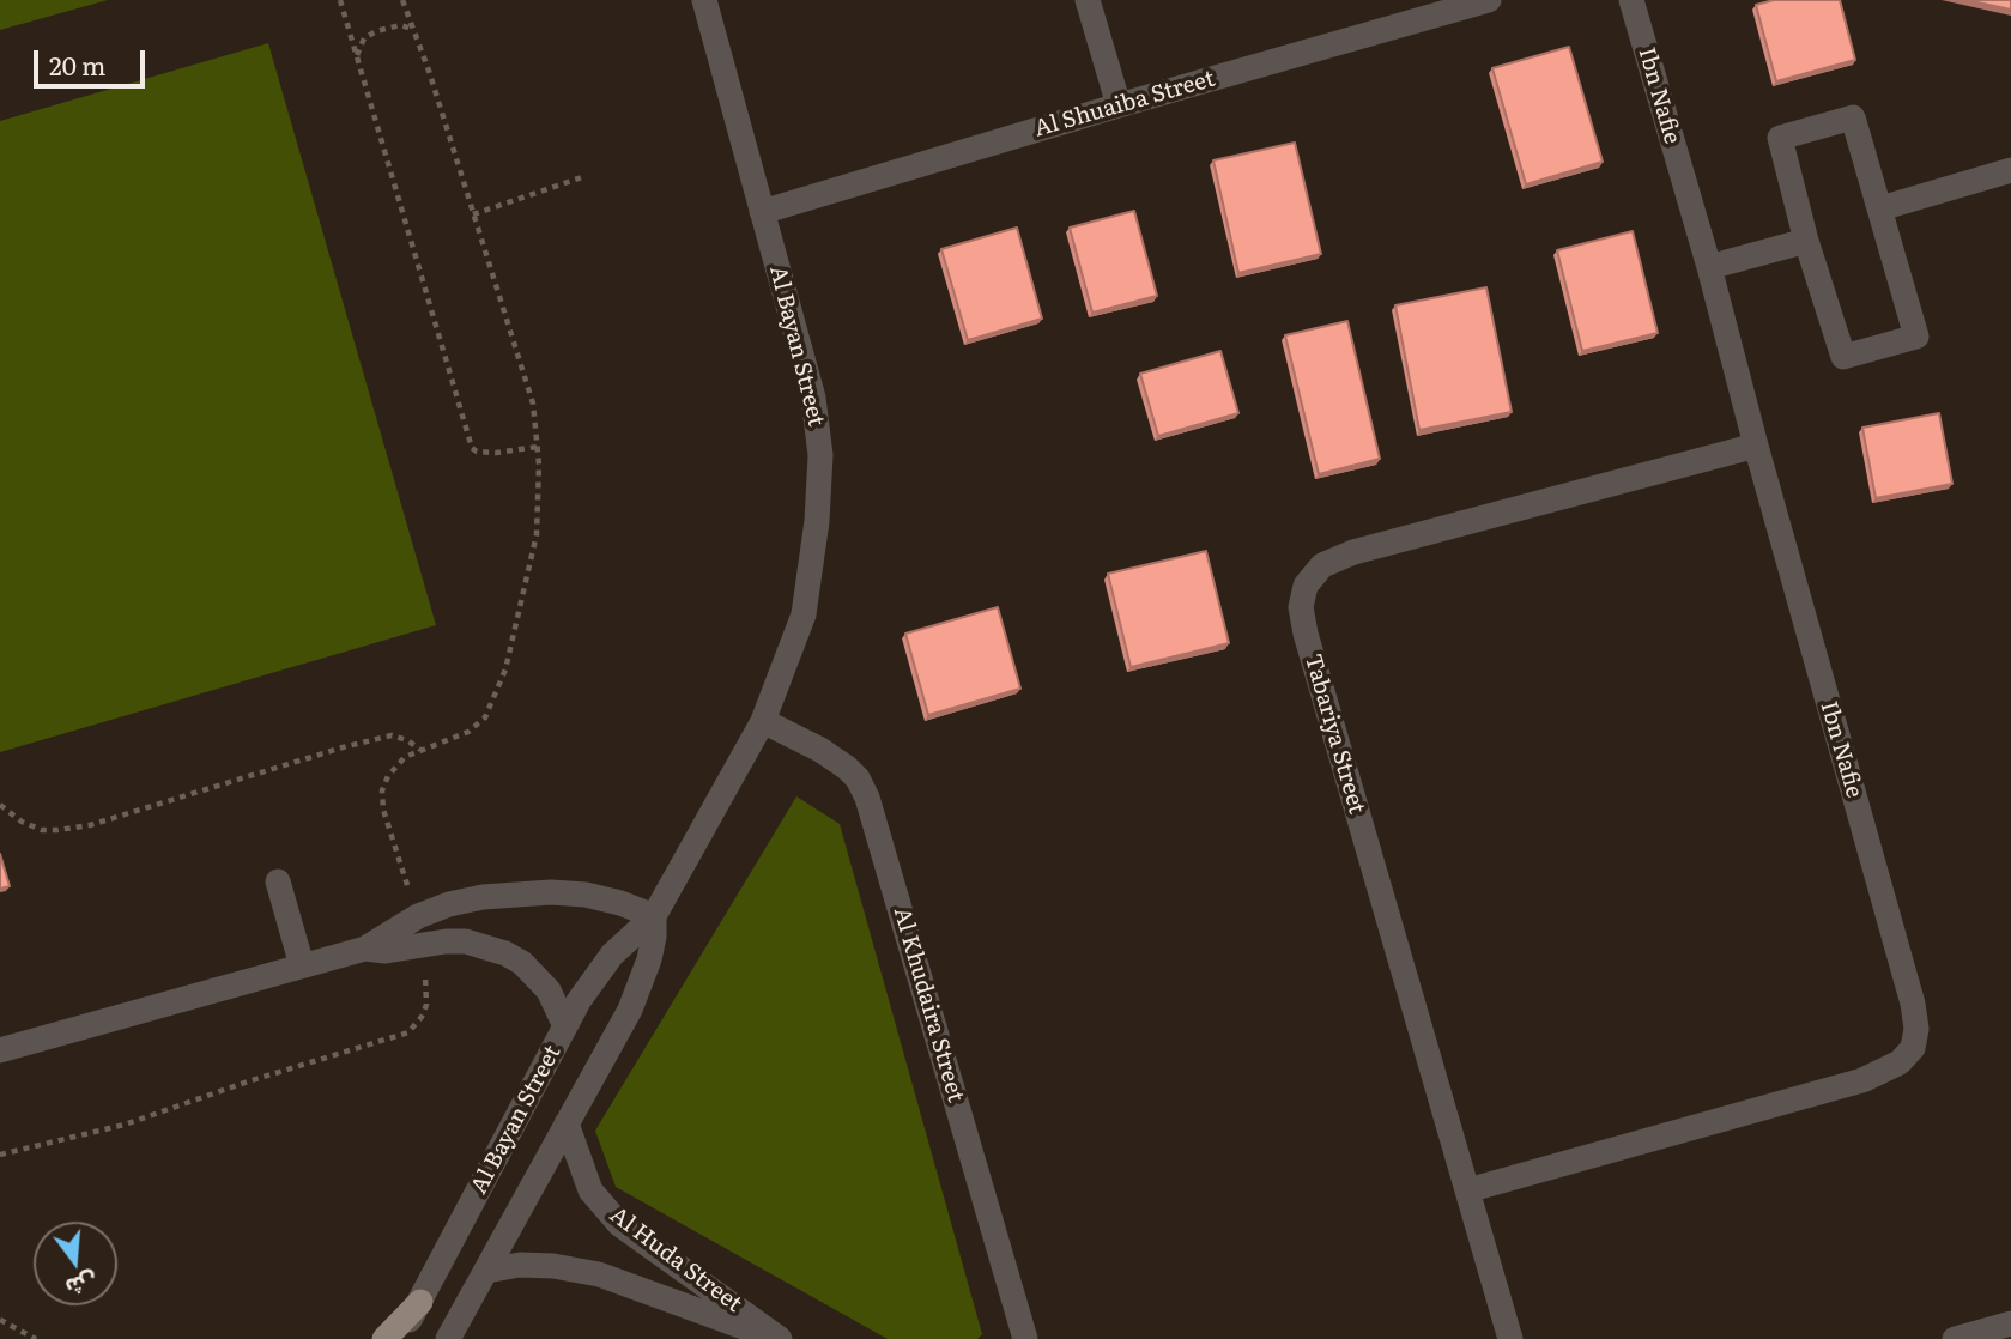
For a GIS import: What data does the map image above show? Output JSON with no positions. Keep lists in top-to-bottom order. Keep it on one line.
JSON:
{"streets":{"street":["Ibn Nafie","Al Shuaiba Street","Al Bayan Street","Tabariya Street","Al Khudaira Street","Al Huda Street"]},"crossings":[["Ibn Nafie","Tabariya Street"],["Al Shuaiba Street","Al Bayan Street"],["Al Bayan Street","Al Khudaira Street"],["Al Bayan Street","Al Huda Street"]],"scale_bar":"20 m","north":"bottom"}
